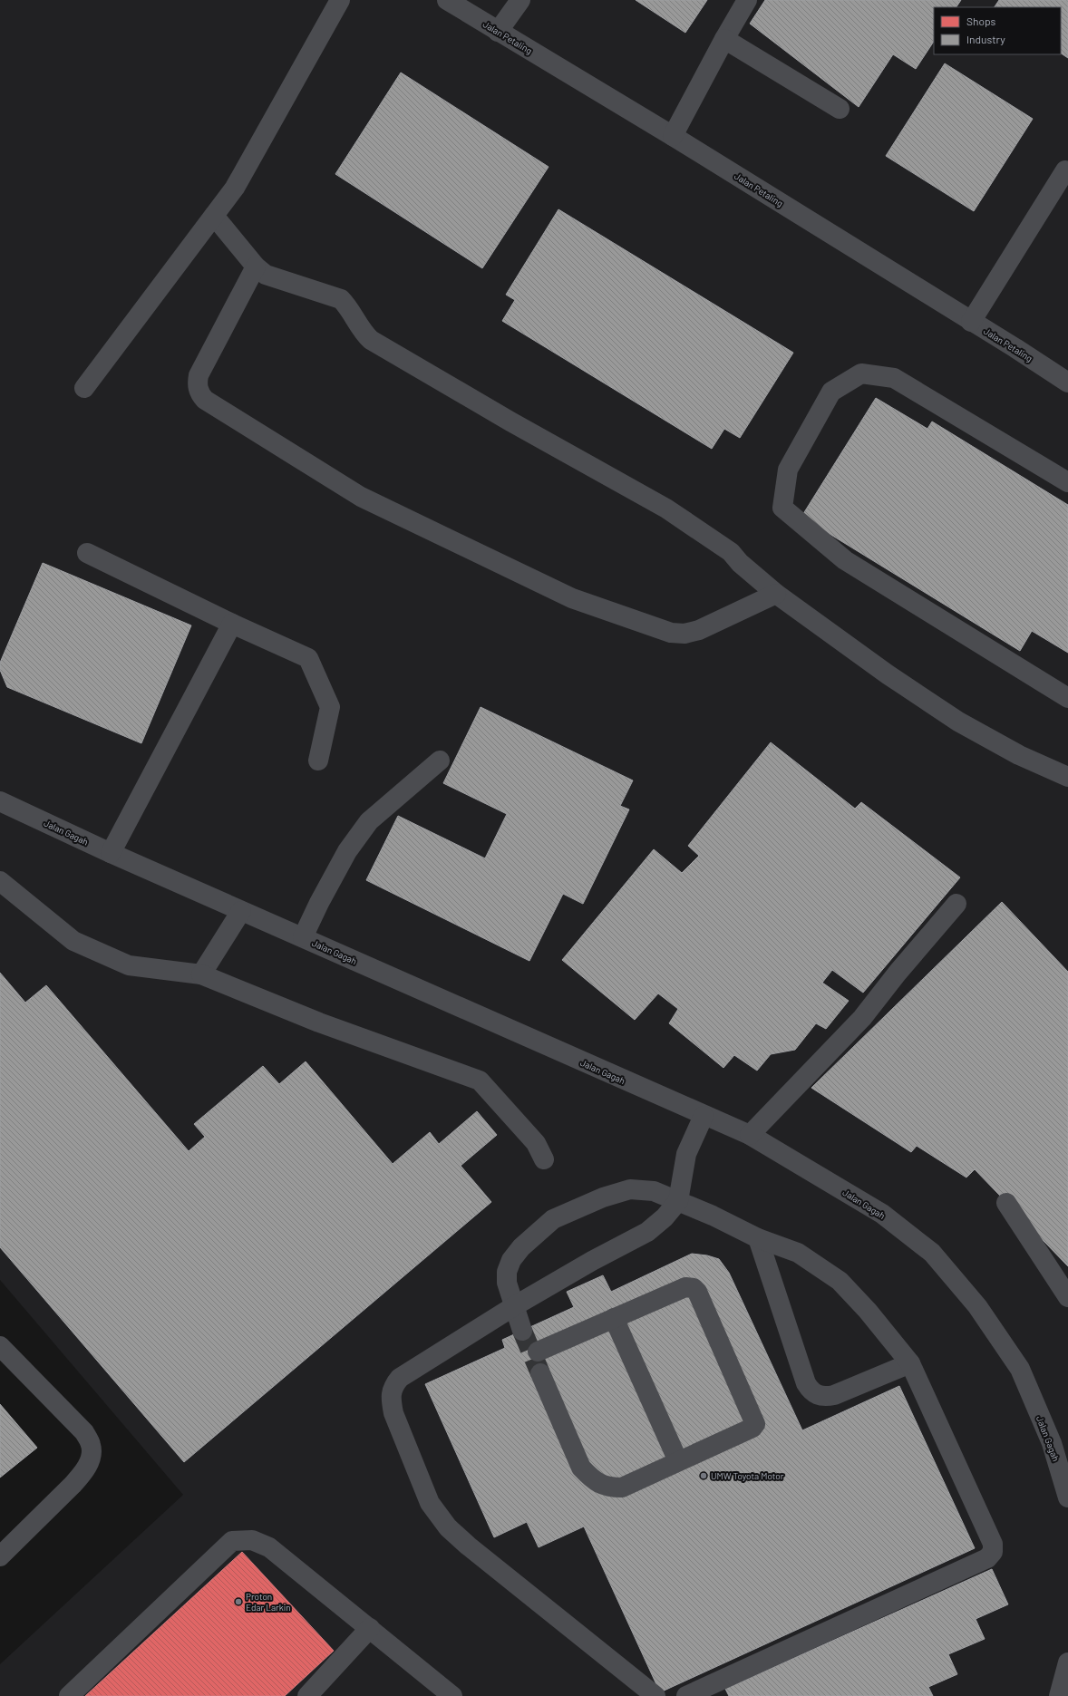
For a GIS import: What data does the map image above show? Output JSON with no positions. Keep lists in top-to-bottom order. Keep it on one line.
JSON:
{"streets":{"street":["Jalan Petaling","Jalan Gagah"]},"places":["UMW Toyota Motor","Proton Edar Larkin"],"legend":["Shops","Industry"]}
